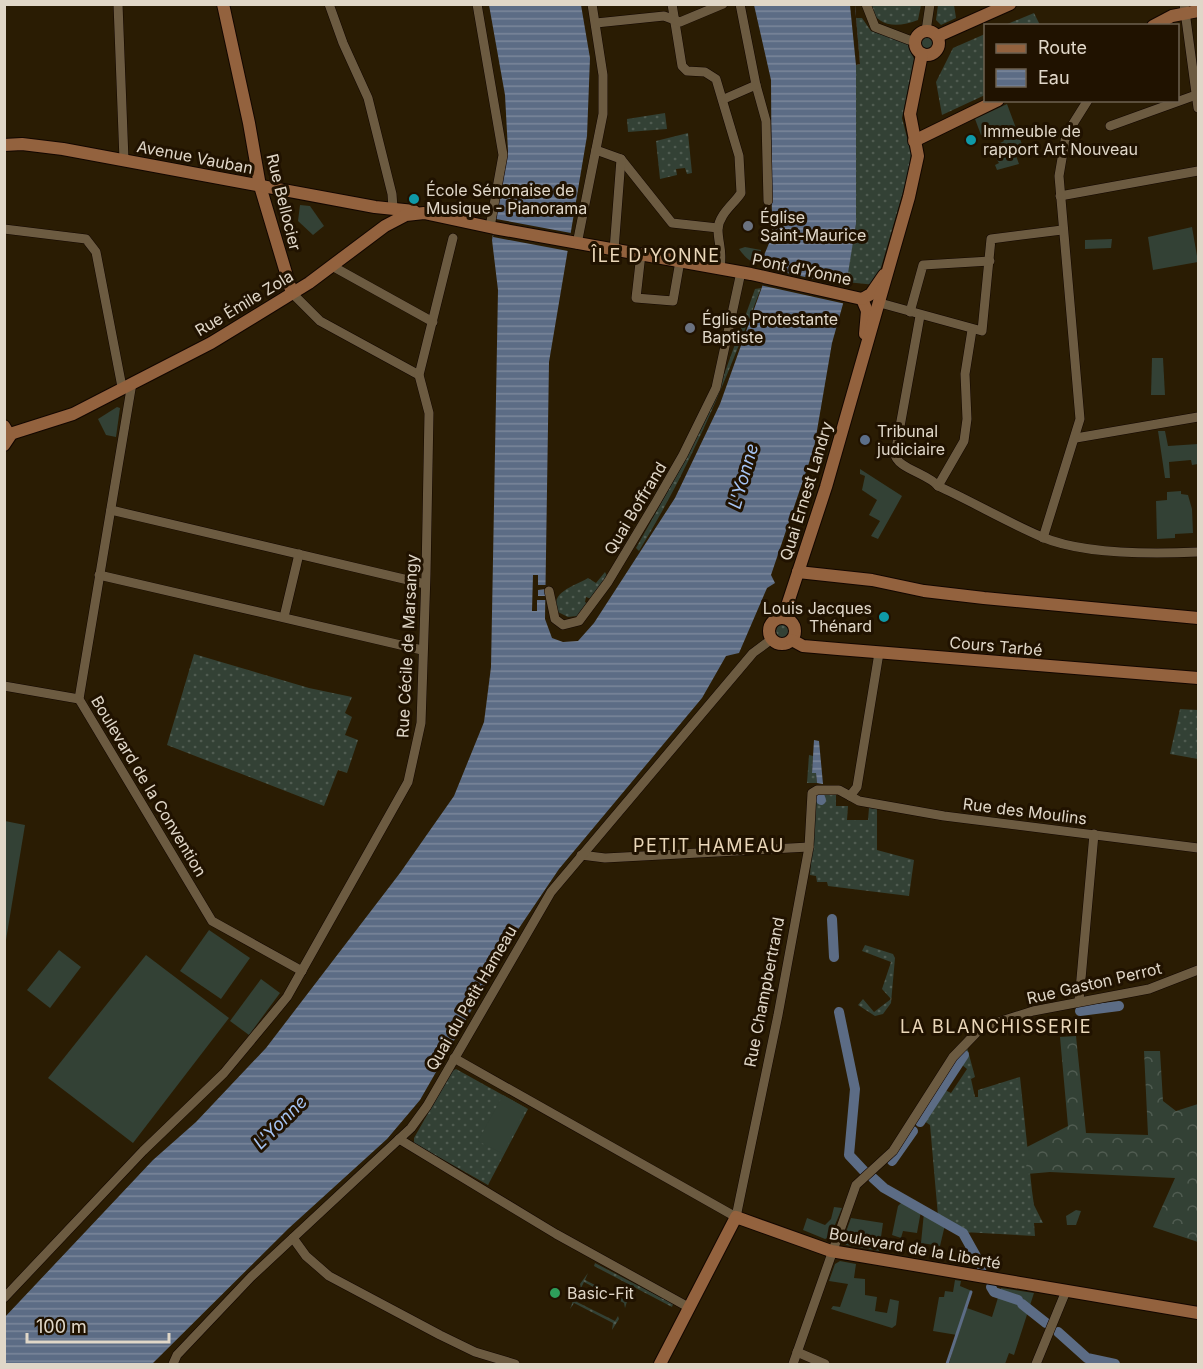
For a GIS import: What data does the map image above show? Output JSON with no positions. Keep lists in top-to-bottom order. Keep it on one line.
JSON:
{"streets":{"main road":["Avenue Vauban","Rue Bellocier","Pont d'Yonne","Rue Émile Zola","Quai Ernest Landry","Cours Tarbé","Rue Champbertrand","Boulevard de la Liberté"],"street":["Quai Boffrand","Rue Cécile de Marsangy","Boulevard de la Convention","Rue des Moulins","Rue Gaston Perrot","Quai du Petit Hameau"]},"crossings":[["Avenue Vauban","Rue Bellocier"],["Avenue Vauban","Rue Émile Zola"],["Rue Bellocier","Rue Émile Zola"],["Rue Bellocier","Rue Cécile de Marsangy"],["Pont d'Yonne","Rue Émile Zola"],["Pont d'Yonne","Quai Ernest Landry"],["Pont d'Yonne","Quai Boffrand"],["Rue Émile Zola","Boulevard de la Convention"],["Quai Ernest Landry","Cours Tarbé"],["Quai Ernest Landry","Quai du Petit Hameau"],["Rue Cécile de Marsangy","Boulevard de la Convention"],["Cours Tarbé","Quai du Petit Hameau"],["Rue des Moulins","Rue Champbertrand"],["Rue Gaston Perrot","Boulevard de la Liberté"],["Rue Champbertrand","Boulevard de la Liberté"],["Quai du Petit Hameau","Boulevard de la Liberté"]],"districts":["ÎLE D'YONNE","PETIT HAMEAU","LA BLANCHISSERIE"],"water":["L'Yonne"],"places":["Immeuble de rapport Art Nouveau","École Sénonaise de Musique - Pianorama","Église Saint-Maurice","Église Protestante Baptiste","Tribunal judiciaire","Louis Jacques Thénard","Basic-Fit"],"legend":["Route","Eau"],"scale_bar":"100 m"}
